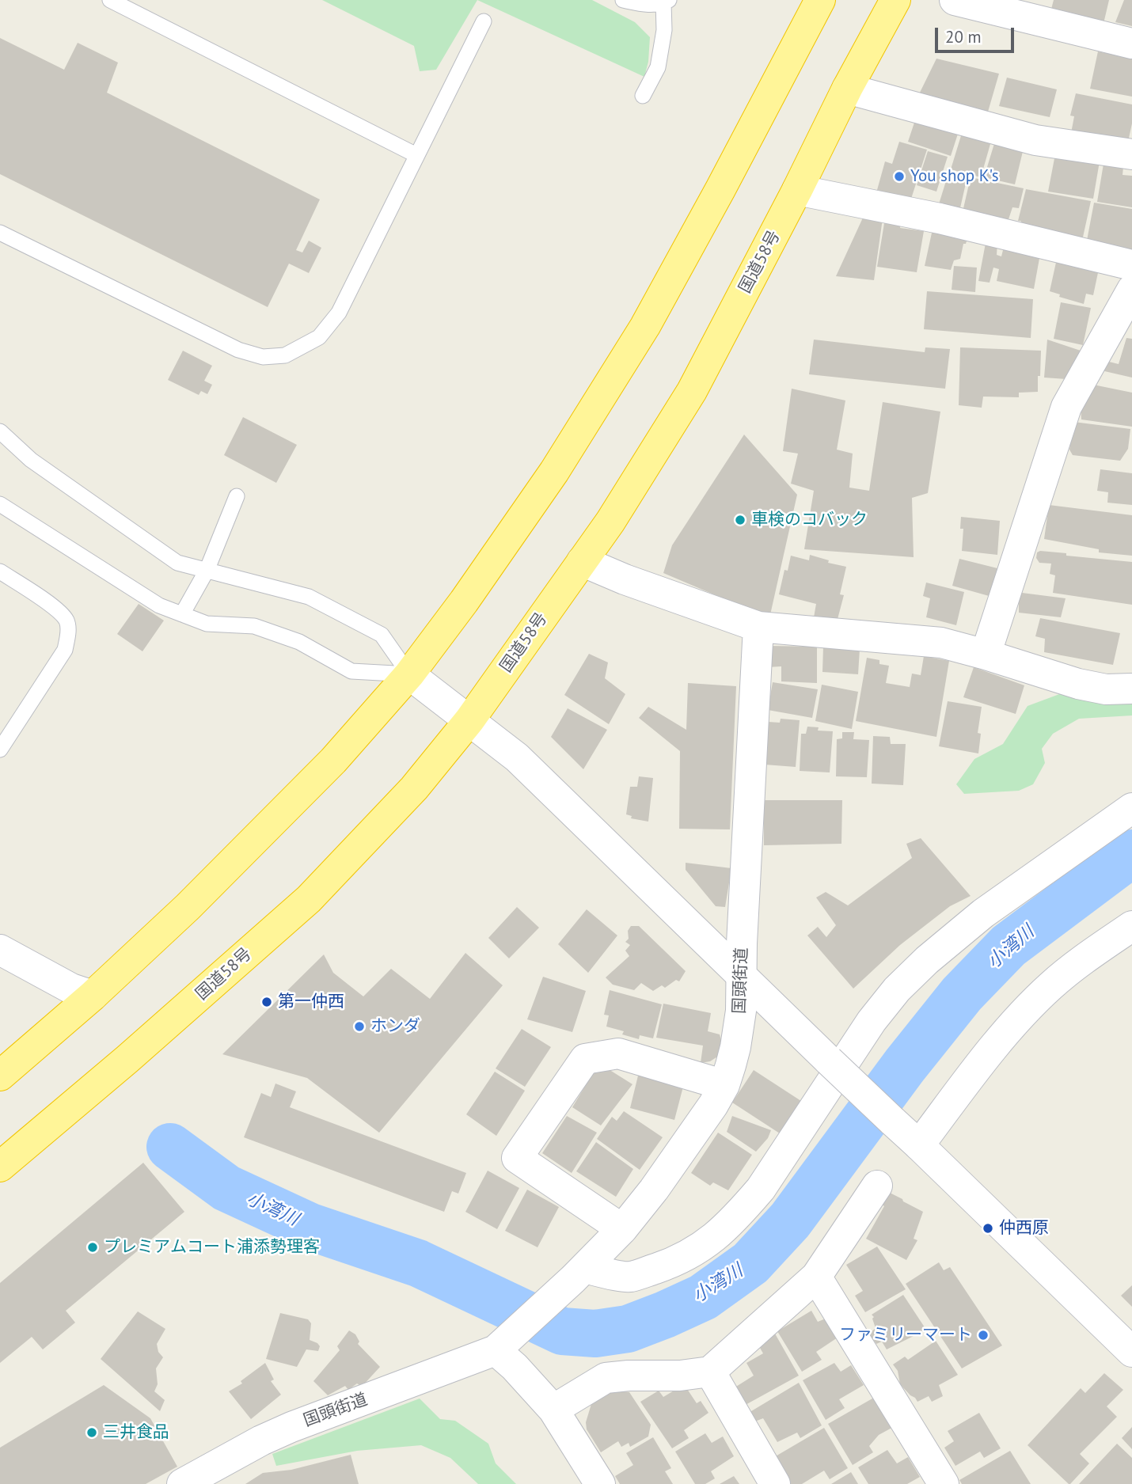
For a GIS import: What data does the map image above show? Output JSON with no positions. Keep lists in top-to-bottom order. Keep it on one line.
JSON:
{"streets":{"highway":["国道58号"],"street":["国頭街道"]},"water":["小湾川"],"places":["You shop K's","車検のコバック","第一仲西","ホンダ","仲西原","プレミアムコート浦添勢理客","ファミリーマート","三井食品"],"scale_bar":"20 m"}
